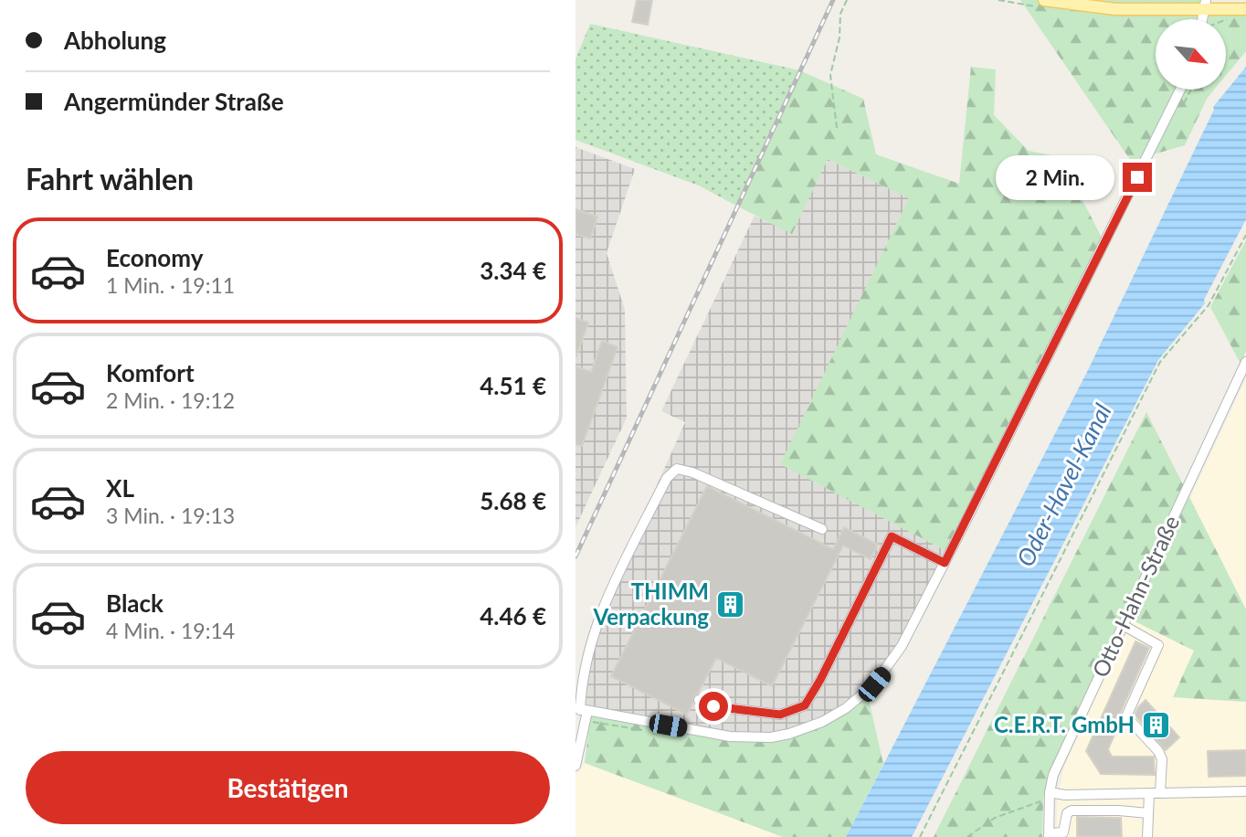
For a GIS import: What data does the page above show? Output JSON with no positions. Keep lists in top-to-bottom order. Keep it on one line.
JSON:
{"streets":{"street":["Otto-Hahn-Straße"]},"water":["Oder-Havel-Kanal"],"places":{"building":["THIMM Verpackung","C.E.R.T. GmbH"]},"north":"bottom right","page":{"banner":["Abholung","Angermünder Straße"],"heading":"Fahrt wählen","bubble":"2 Min.","list":[{"name":"Economy","note":"1 Min. · 19:11","value":"3.34 €"},{"name":"Komfort","note":"2 Min. · 19:12","value":"4.51 €"},{"name":"XL","note":"3 Min. · 19:13","value":"5.68 €"},{"name":"Black","note":"4 Min. · 19:14","value":"4.46 €"}],"buttons":"Bestätigen"}}
